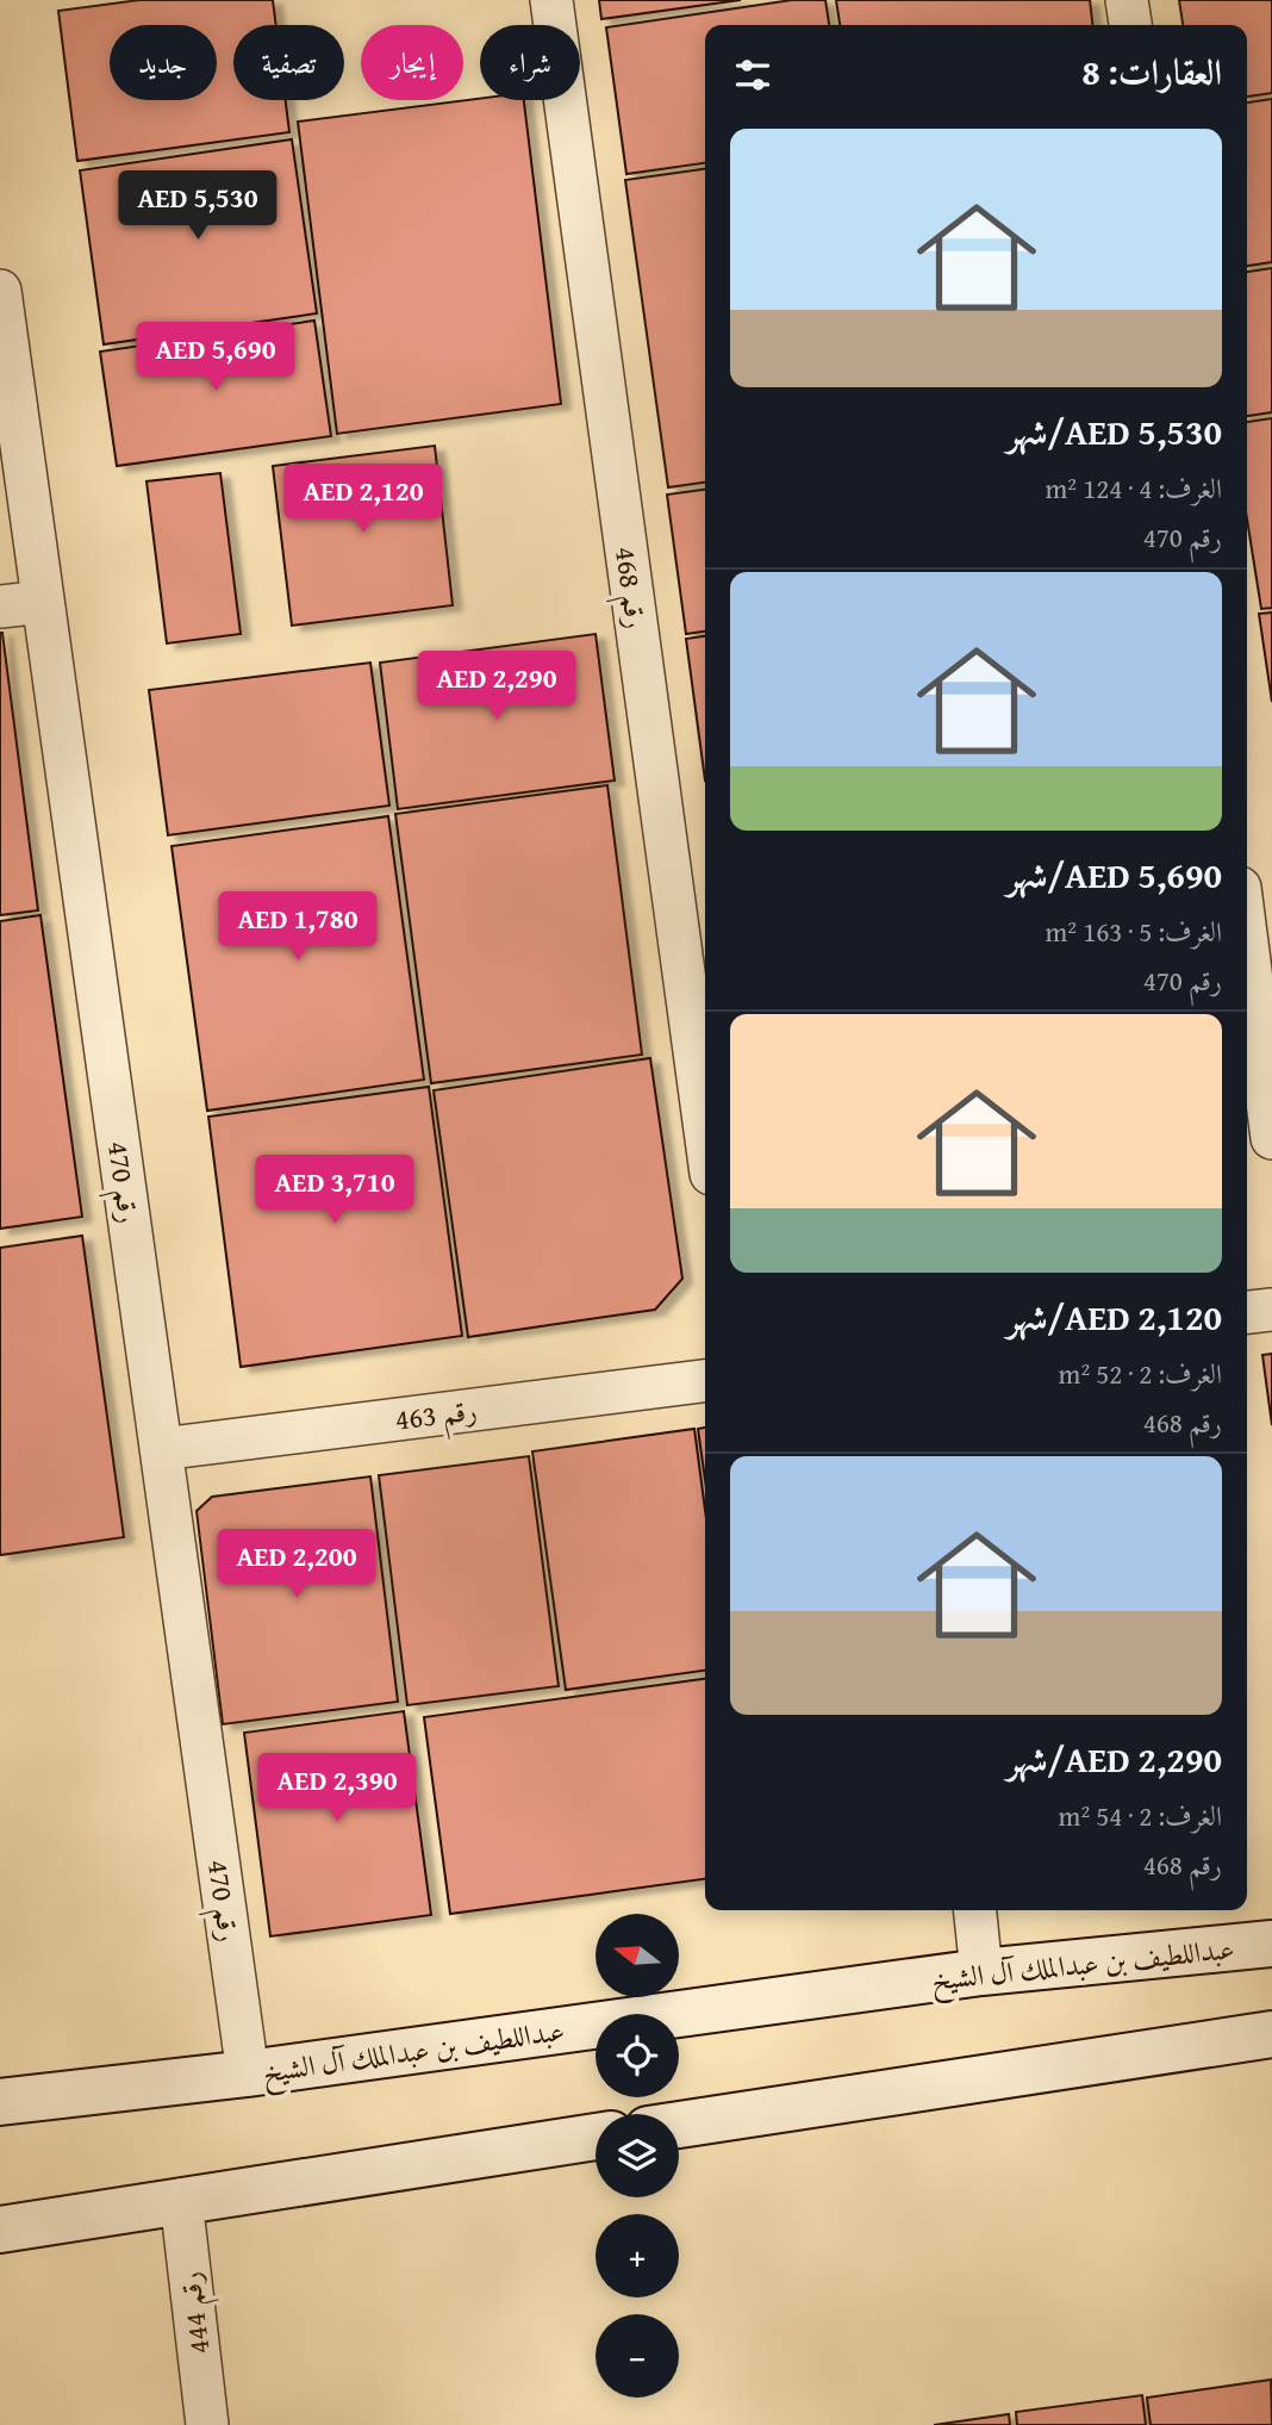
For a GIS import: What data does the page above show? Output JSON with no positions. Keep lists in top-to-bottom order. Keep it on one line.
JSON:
{"streets":{"street":["رقم 468","رقم 470","رقم 463","عبداللطيف بن عبدالملك آل الشيخ","رقم 444"]},"crossings":[["رقم 470","رقم 463"],["رقم 470","عبداللطيف بن عبدالملك آل الشيخ"]],"north":"left","page":{"chip":["شراء","إيجار","تصفية","جديد"],"heading":"العقارات: 8","list":[{"name":"AED 5,530/شهر","note":"الغرف: 4 · 124 m² · رقم 470"},{"name":"AED 5,690/شهر","note":"الغرف: 5 · 163 m² · رقم 470"},{"name":"AED 2,120/شهر","note":"الغرف: 2 · 52 m² · رقم 468"},{"name":"AED 2,290/شهر","note":"الغرف: 2 · 54 m² · رقم 468"}],"price":["AED 5,530","AED 5,690","AED 2,120","AED 2,290","AED 1,780","AED 3,710","AED 2,200","AED 2,390"],"map_buttons":["+","−"]}}
